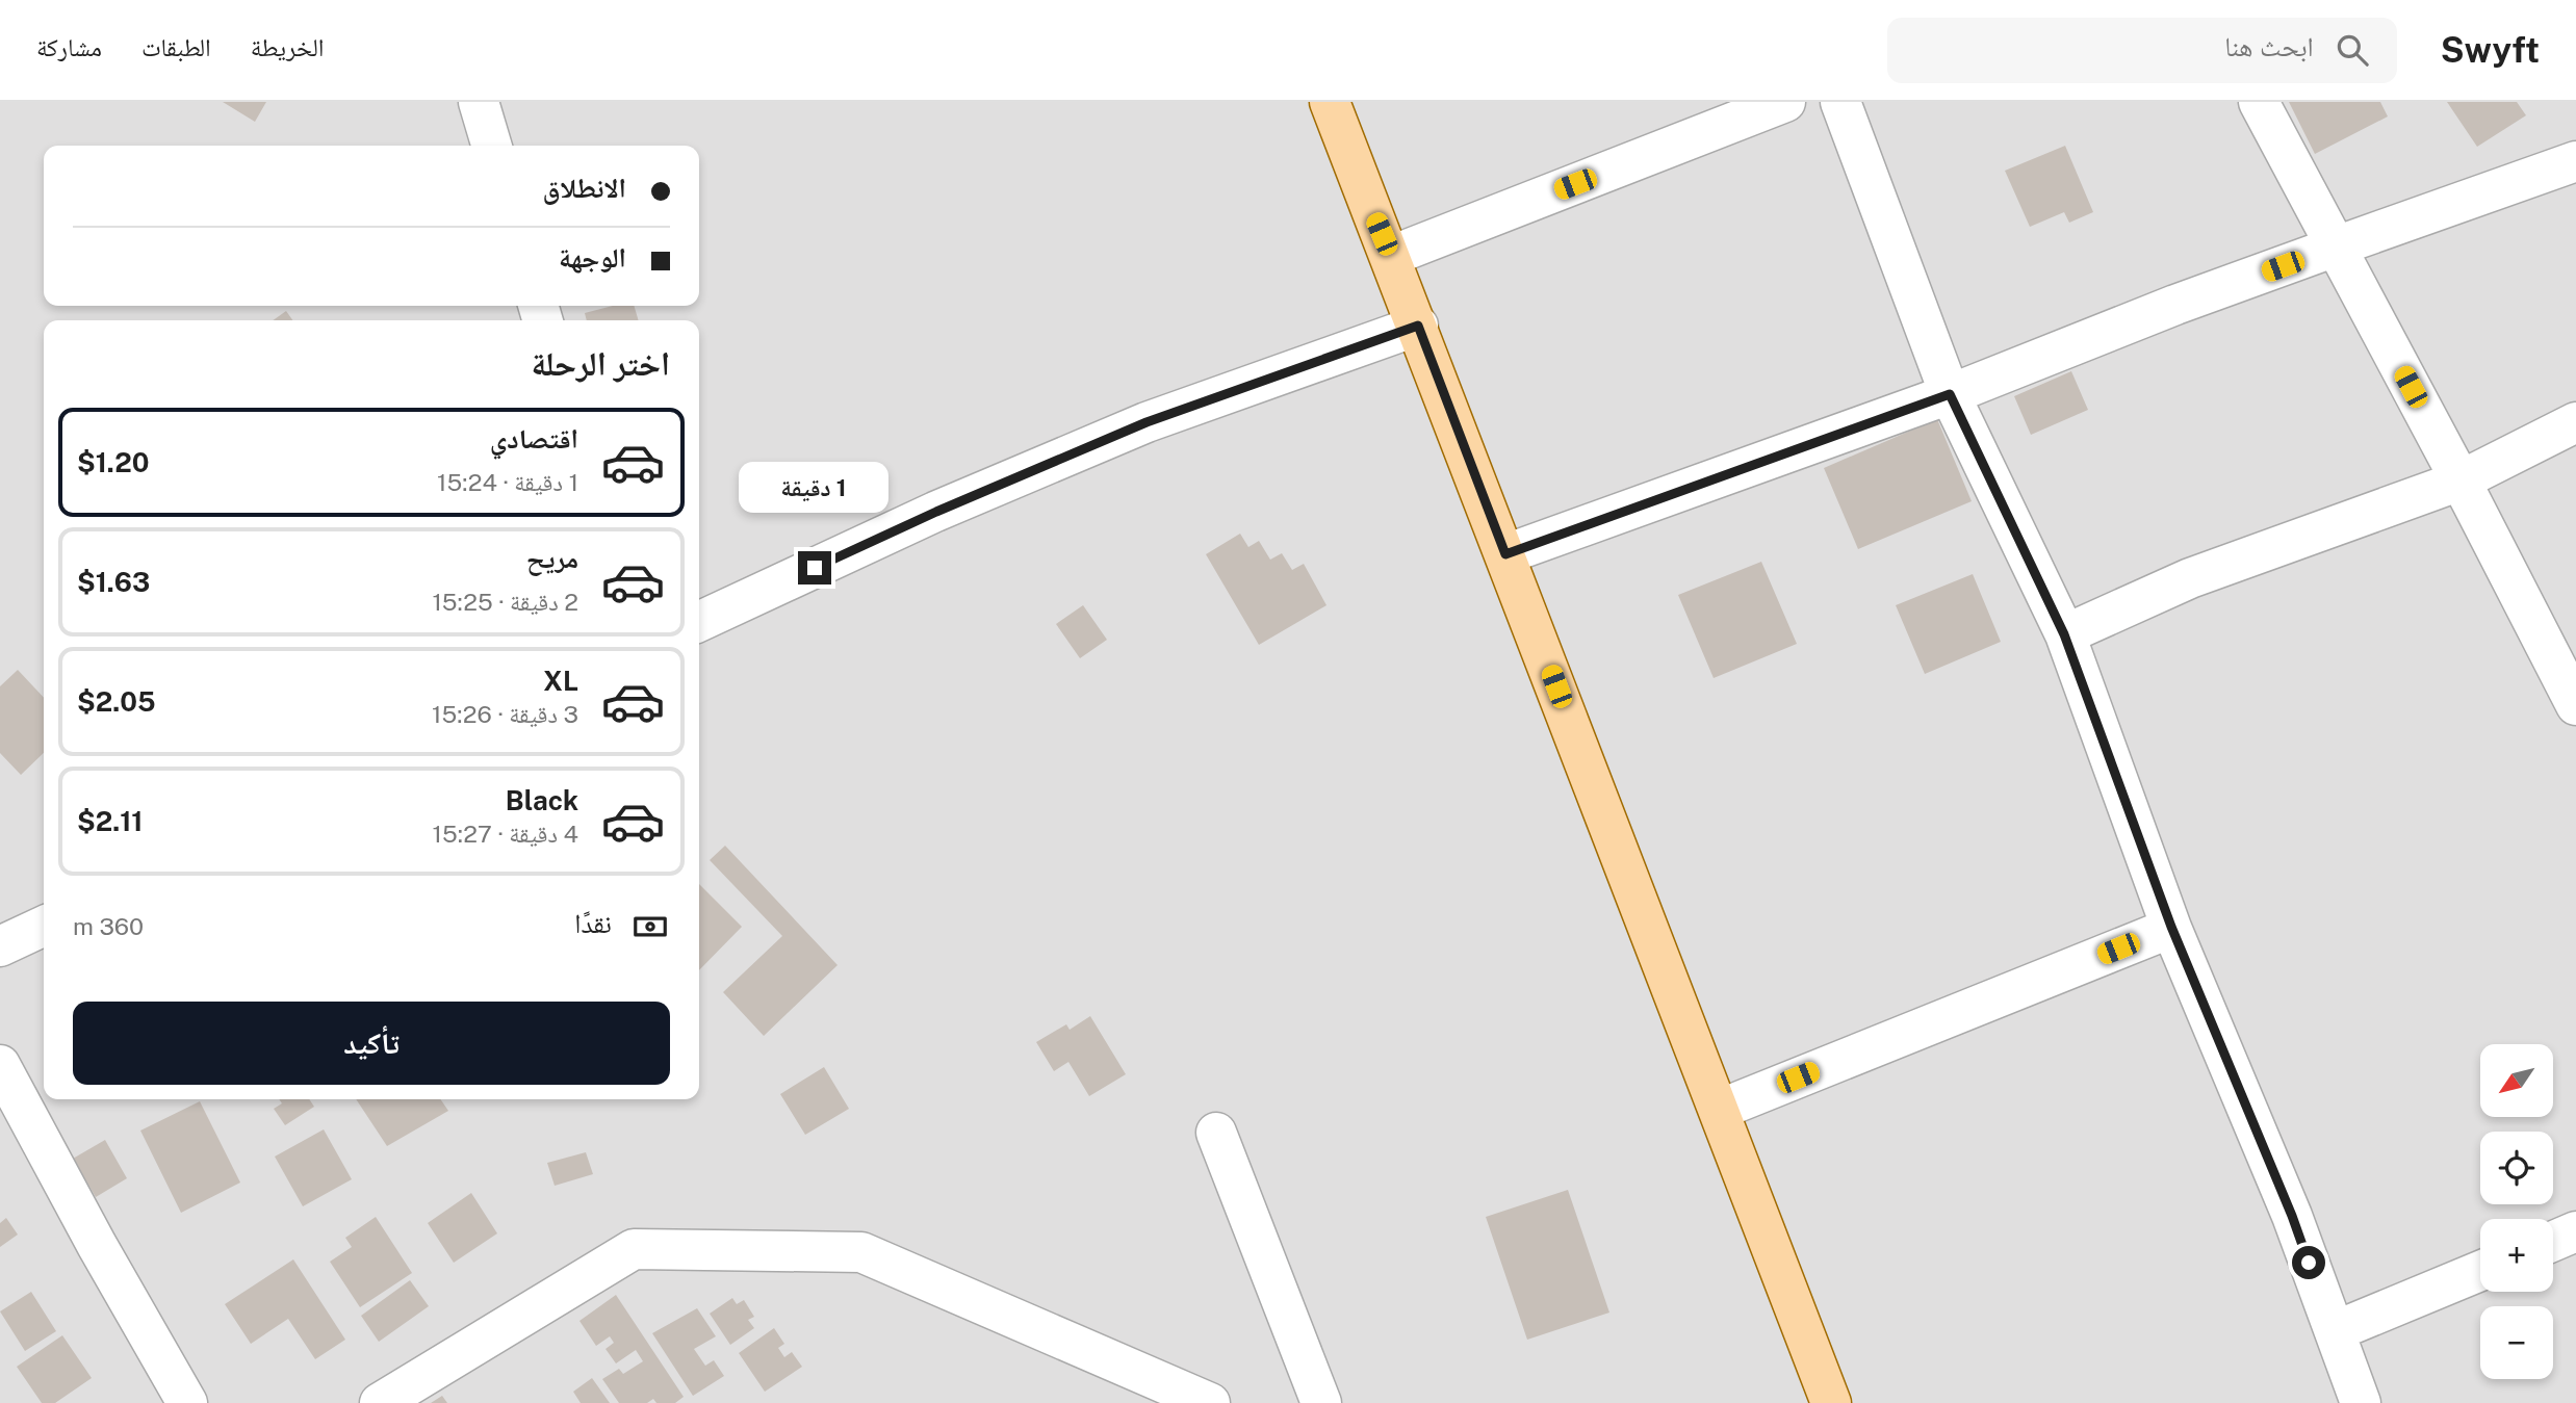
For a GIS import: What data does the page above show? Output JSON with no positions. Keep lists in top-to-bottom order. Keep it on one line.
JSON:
{"north":"bottom left","page":{"header":"Swyft","search":"ابحث هنا","nav":["الخريطة","الطبقات","مشاركة"],"banner":["الانطلاق","الوجهة"],"heading":"اختر الرحلة","list":[{"name":"اقتصادي","note":"1 دقيقة · 15:24","value":"$1.20"},{"name":"مريح","note":"2 دقيقة · 15:25","value":"$1.63"},{"name":"XL","note":"3 دقيقة · 15:26","value":"$2.05"},{"name":"Black","note":"4 دقيقة · 15:27","value":"$2.11"}],"bubble":"1 دقيقة","pay":["نقدًا","360 m"],"buttons":"تأكيد","map_buttons":["+","−"]}}
